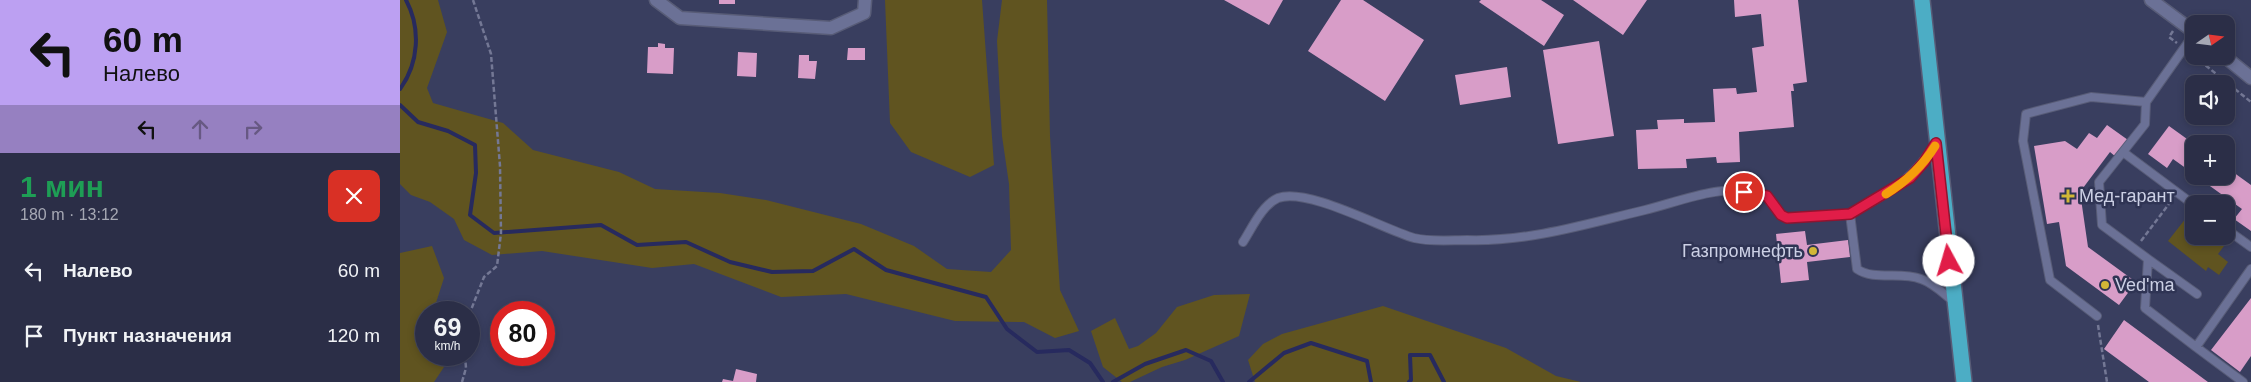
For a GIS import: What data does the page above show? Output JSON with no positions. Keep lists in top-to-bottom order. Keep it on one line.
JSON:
{"places":{"health":["Мед-гарант"],"other":["Газпромнефть","Ved'ma"]},"north":"right","page":{"turn":["60 m","Налево"],"map_buttons":["+","−"],"heading":["1 мин","180 m · 13:12"],"list":[{"name":"Налево","value":"60 m"},{"name":"Пункт назначения","value":"120 m"}],"speed":"69 km/h","limit":"80"}}
